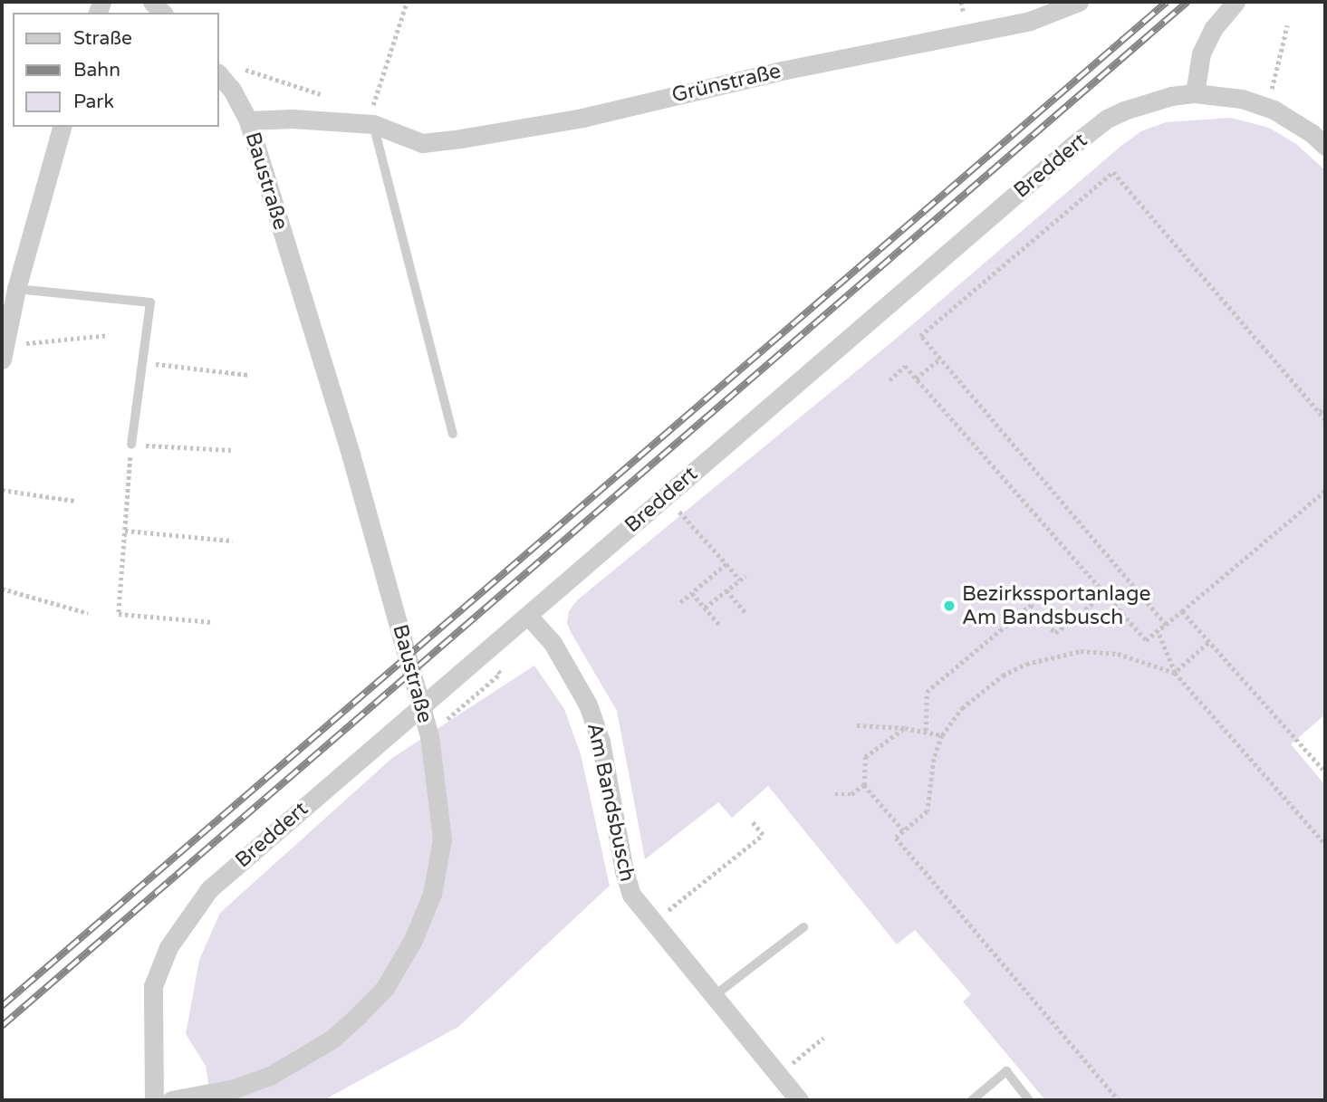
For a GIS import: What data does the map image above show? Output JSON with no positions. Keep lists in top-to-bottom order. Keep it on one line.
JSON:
{"streets":{"street":["Grünstraße","Breddert","Baustraße","Am Bandsbusch"]},"crossings":[["Grünstraße","Baustraße"],["Breddert","Am Bandsbusch"]],"places":["Bezirkssportanlage Am Bandsbusch"],"legend":["Straße","Bahn","Park"]}
